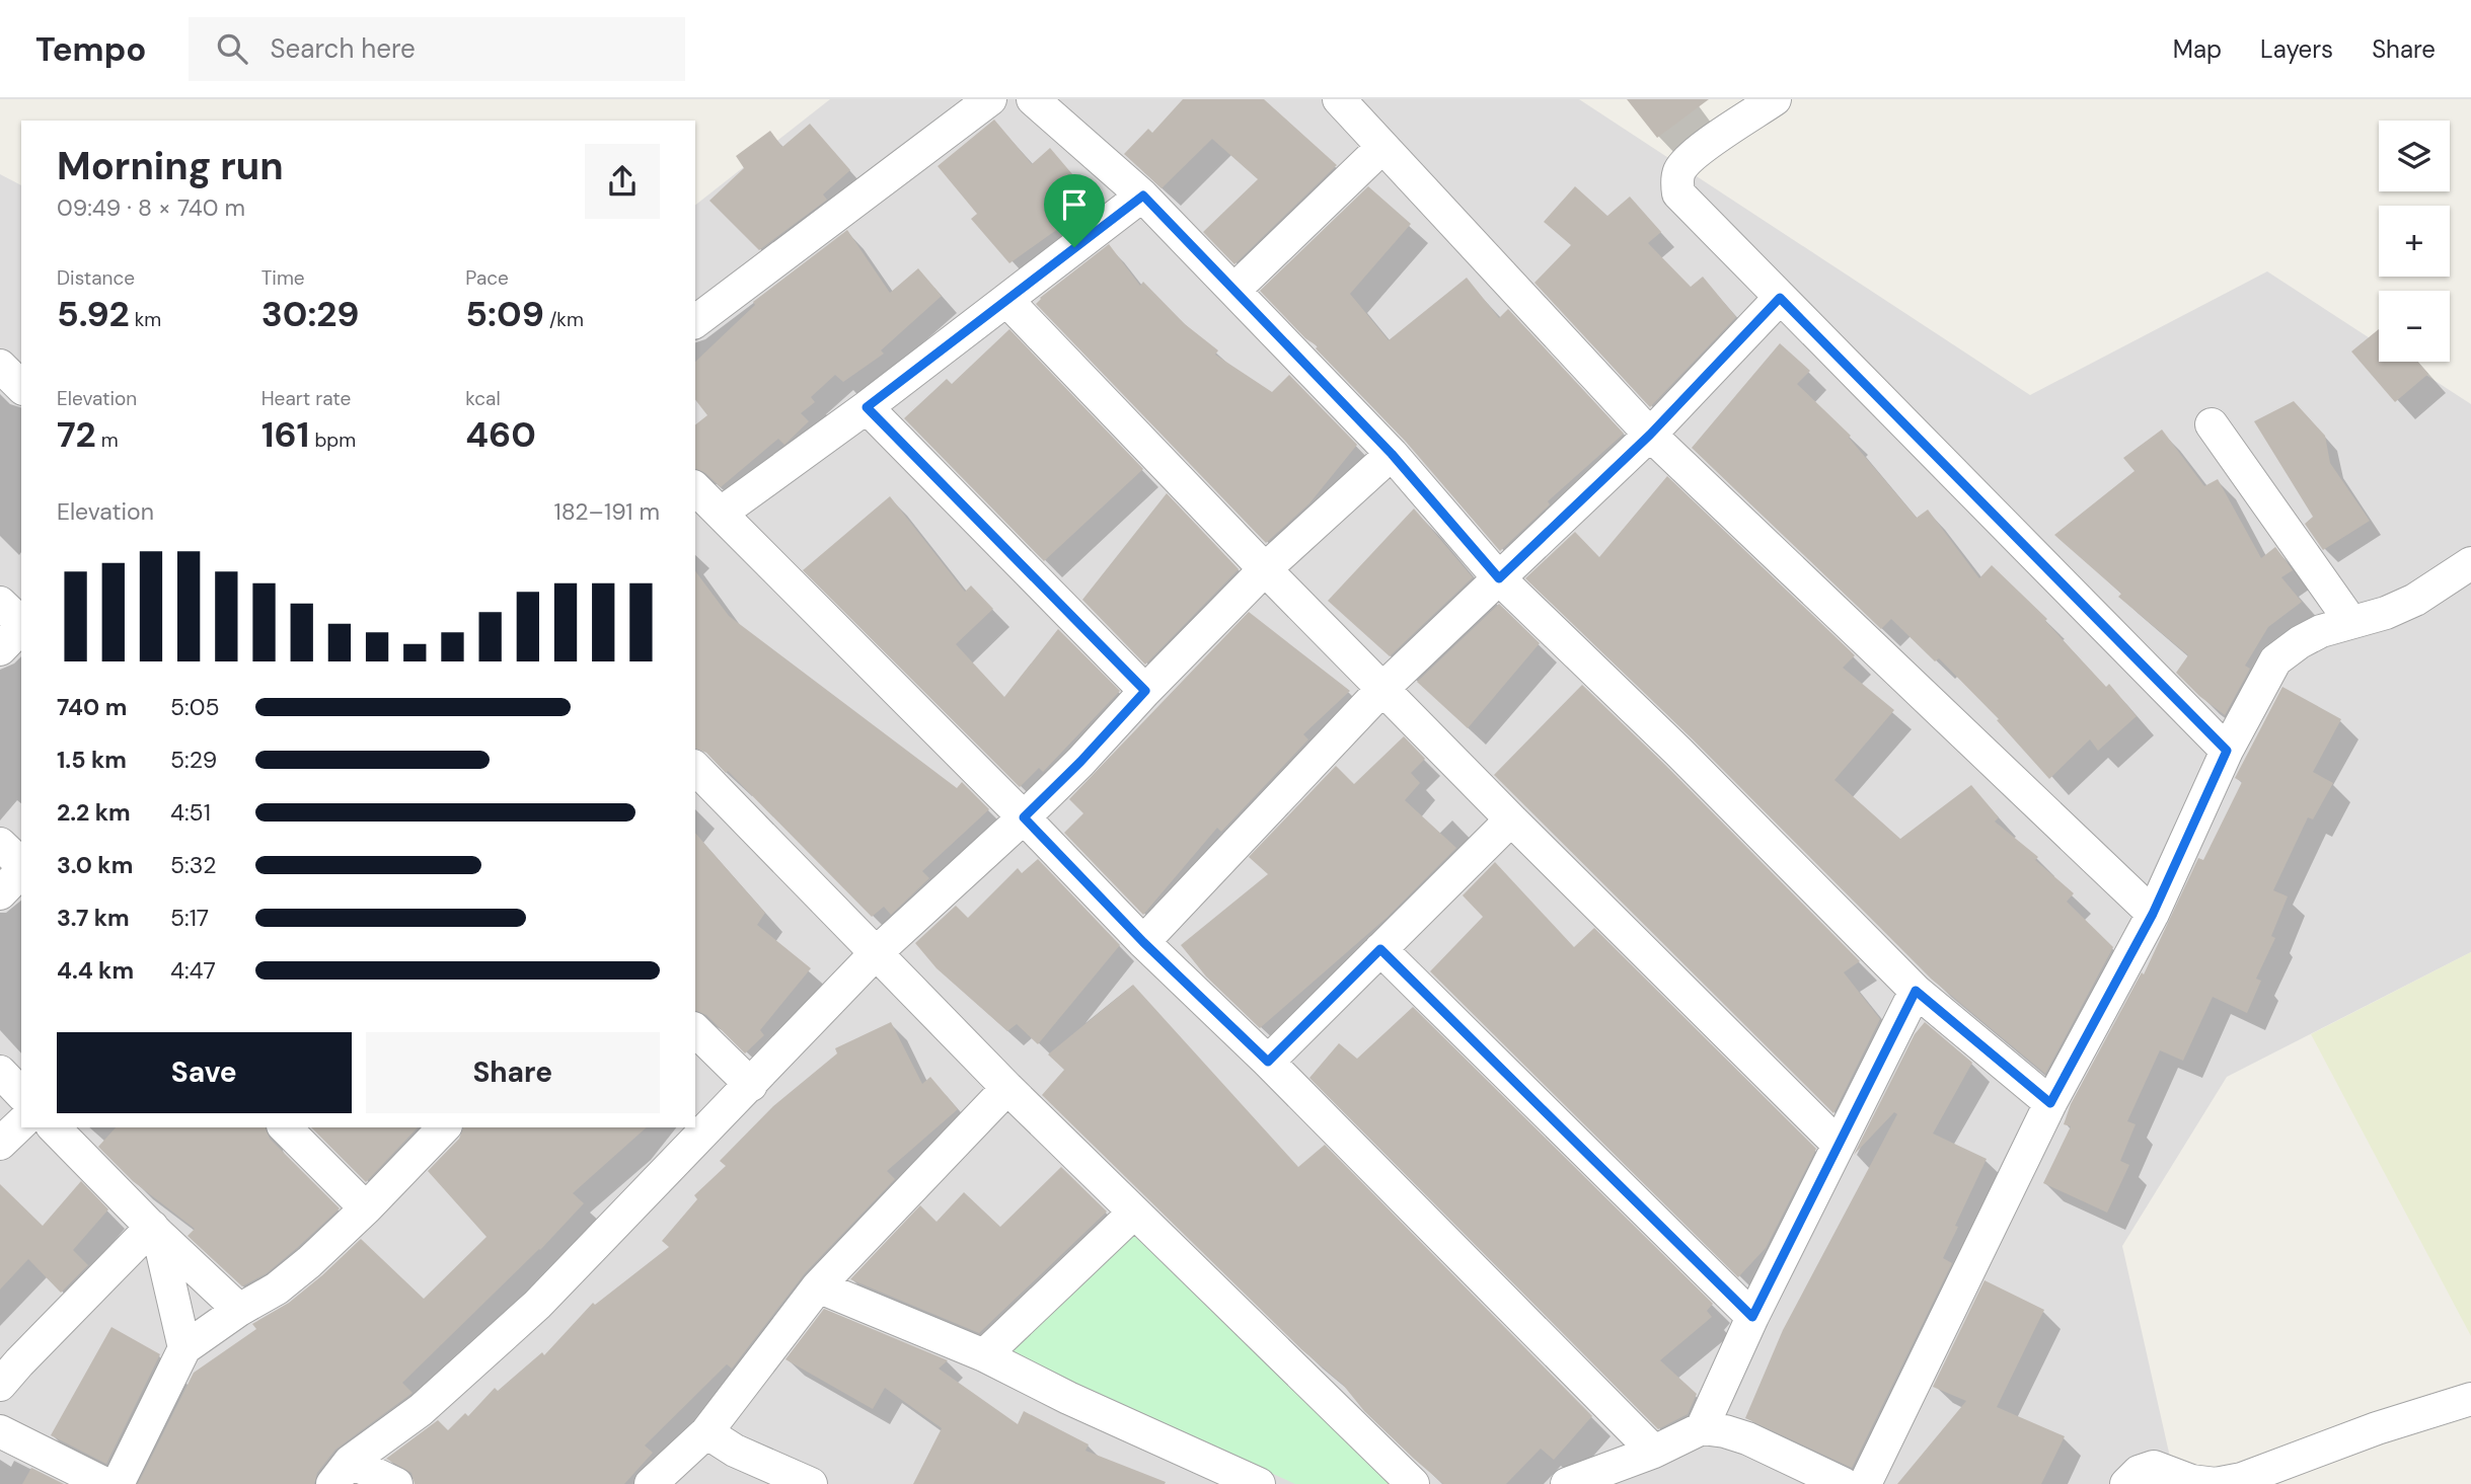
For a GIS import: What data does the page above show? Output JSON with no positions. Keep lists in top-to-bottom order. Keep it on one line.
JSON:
{"page":{"header":"Tempo","search":"Search here","nav":["Map","Layers","Share"],"map_buttons":["+","−"],"heading":["Morning run","09:49 · 8 × 740 m"],"stats":[["Distance","5.92 km"],["Time","30:29"],["Pace","5:09 /km"],["Elevation","72 m"],["Heart rate","161 bpm"],["kcal","460"]],"chart":["Elevation","182–191 m"],"list":[{"name":"740 m","note":"5:05"},{"name":"1.5 km","note":"5:29"},{"name":"2.2 km","note":"4:51"},{"name":"3.0 km","note":"5:32"},{"name":"3.7 km","note":"5:17"},{"name":"4.4 km","note":"4:47"}],"buttons":["Save","Share"]}}
